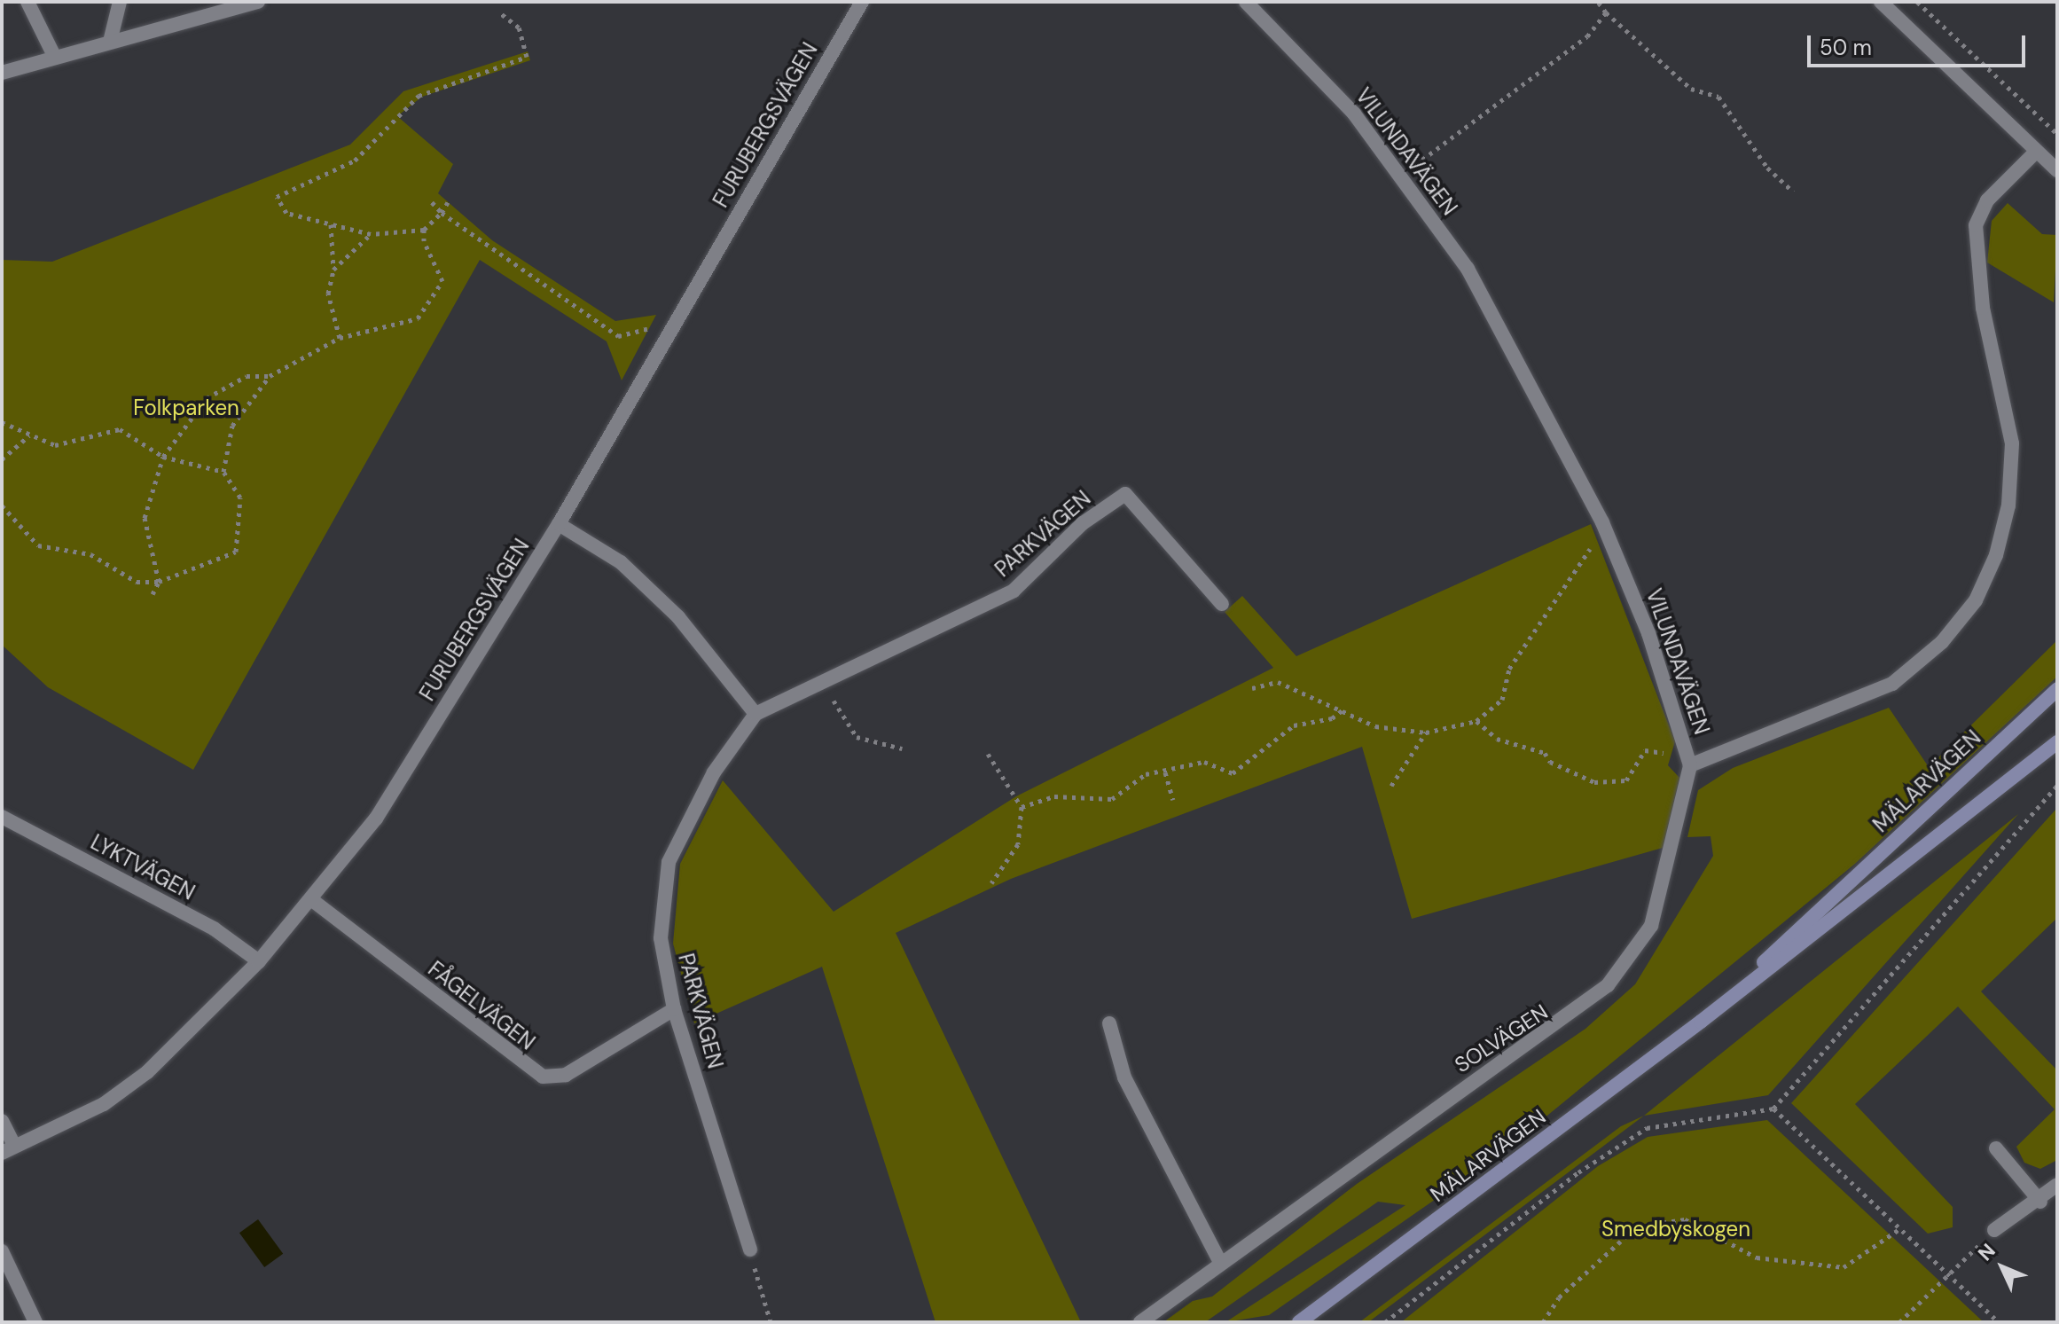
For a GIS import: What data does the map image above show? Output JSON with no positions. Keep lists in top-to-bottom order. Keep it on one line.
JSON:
{"streets":{"main road":["MÄLARVÄGEN"],"street":["FURUBERGSVÄGEN","VILUNDAVÄGEN","PARKVÄGEN","LYKTVÄGEN","FÅGELVÄGEN","SOLVÄGEN"]},"crossings":[["FURUBERGSVÄGEN","LYKTVÄGEN"],["FURUBERGSVÄGEN","FÅGELVÄGEN"],["VILUNDAVÄGEN","SOLVÄGEN"],["PARKVÄGEN","FÅGELVÄGEN"]],"parks":["Folkparken","Smedbyskogen"],"scale_bar":"50 m","north":"top left"}
